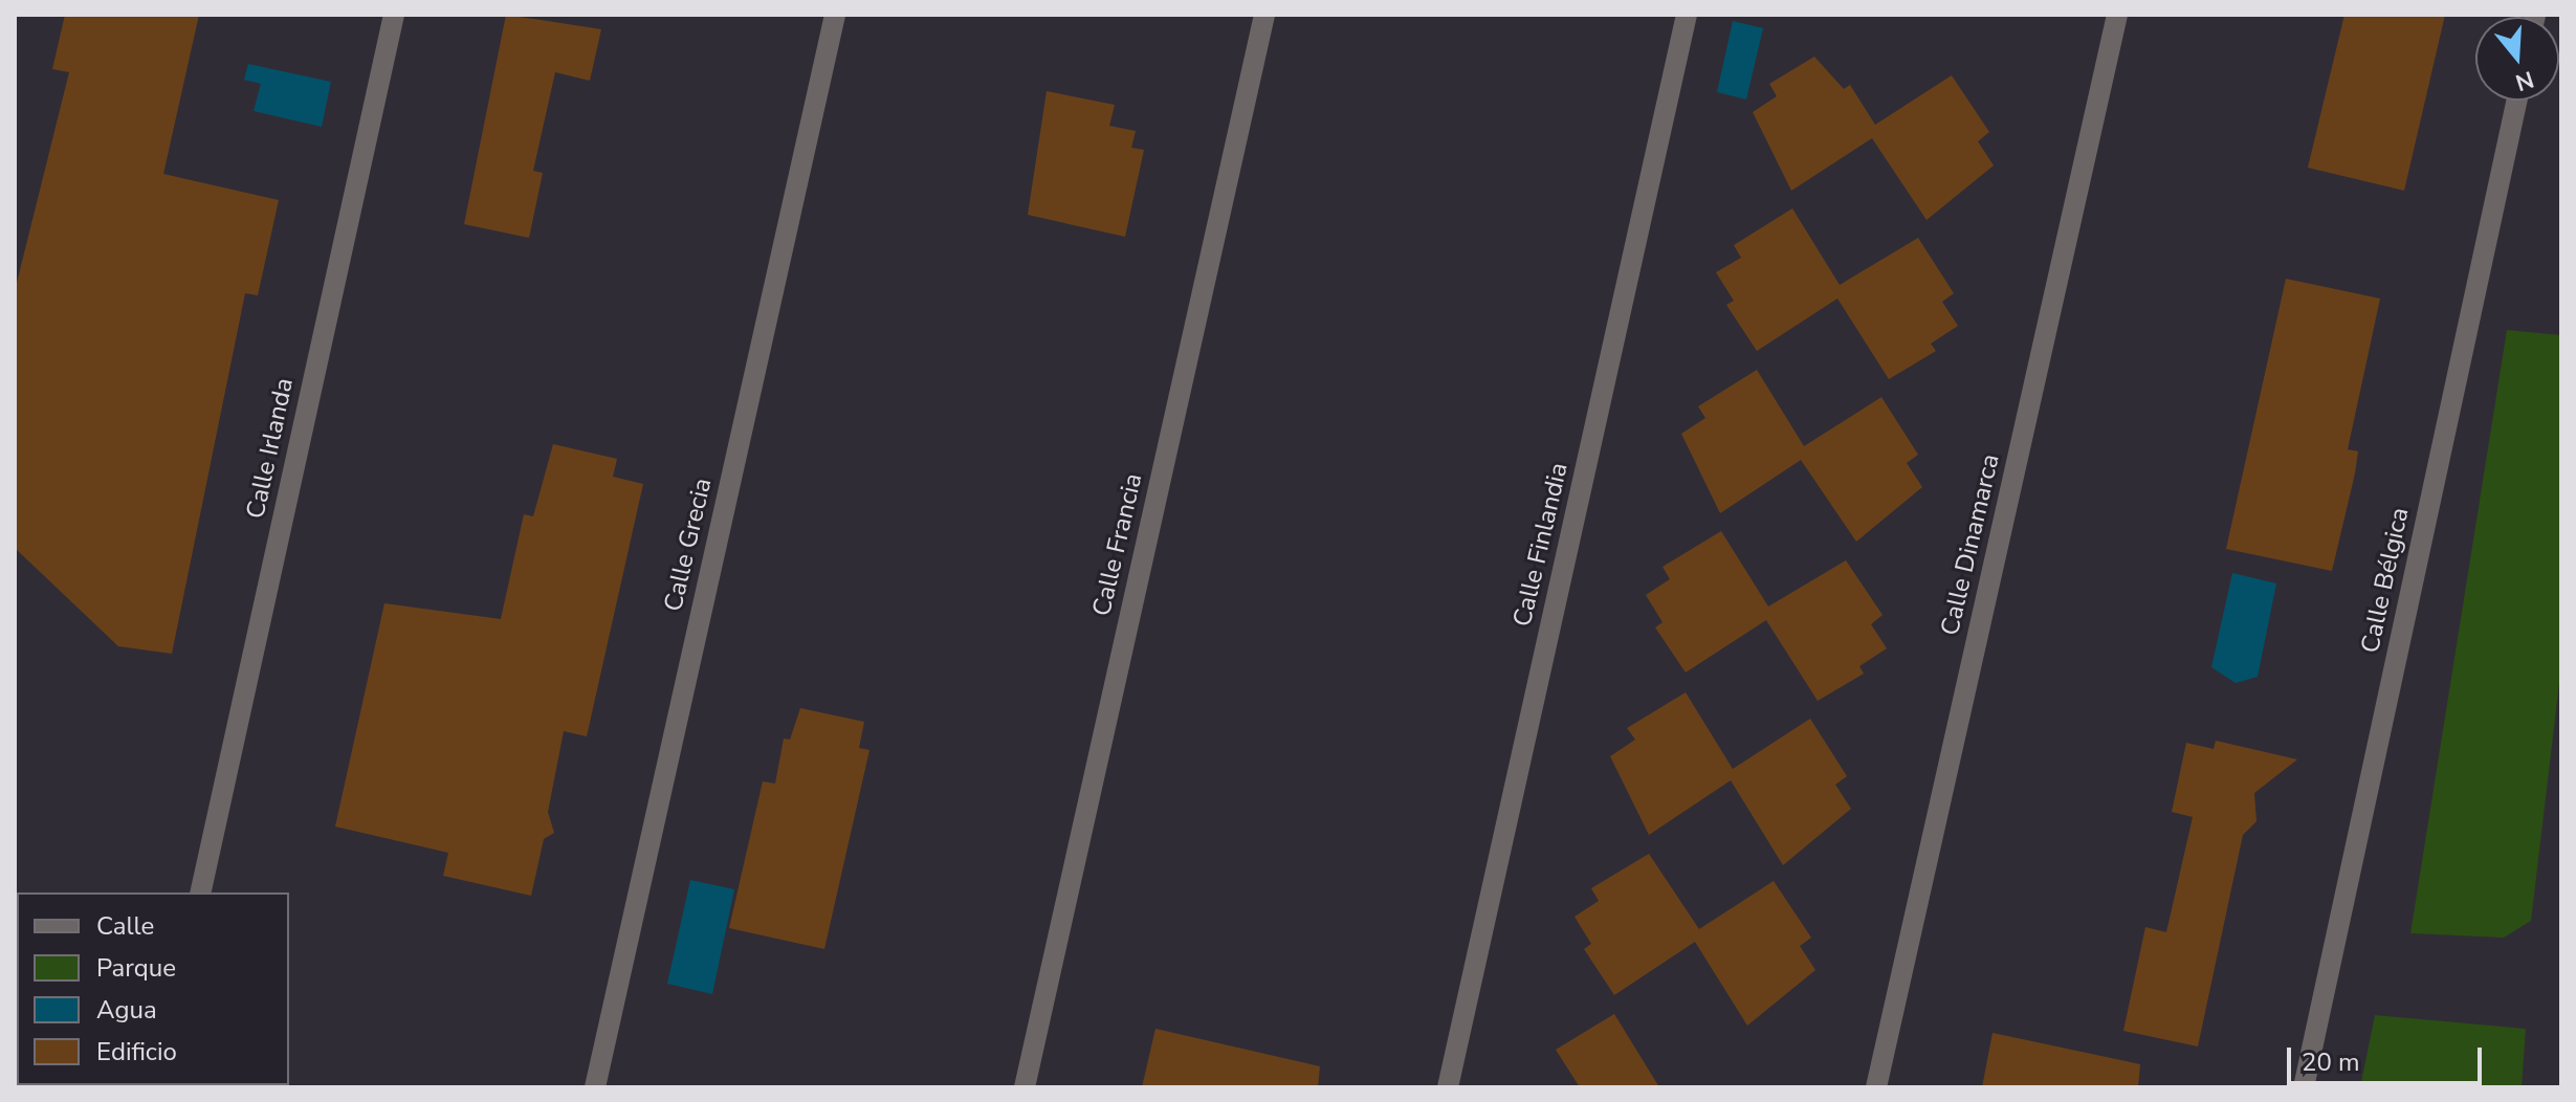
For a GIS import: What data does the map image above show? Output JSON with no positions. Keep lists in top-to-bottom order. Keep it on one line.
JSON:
{"streets":{"street":["Calle Irlanda","Calle Grecia","Calle Francia","Calle Finlandia","Calle Dinamarca","Calle Bélgica"]},"legend":["Calle","Parque","Agua","Edificio"],"scale_bar":"20 m","north":"bottom"}
